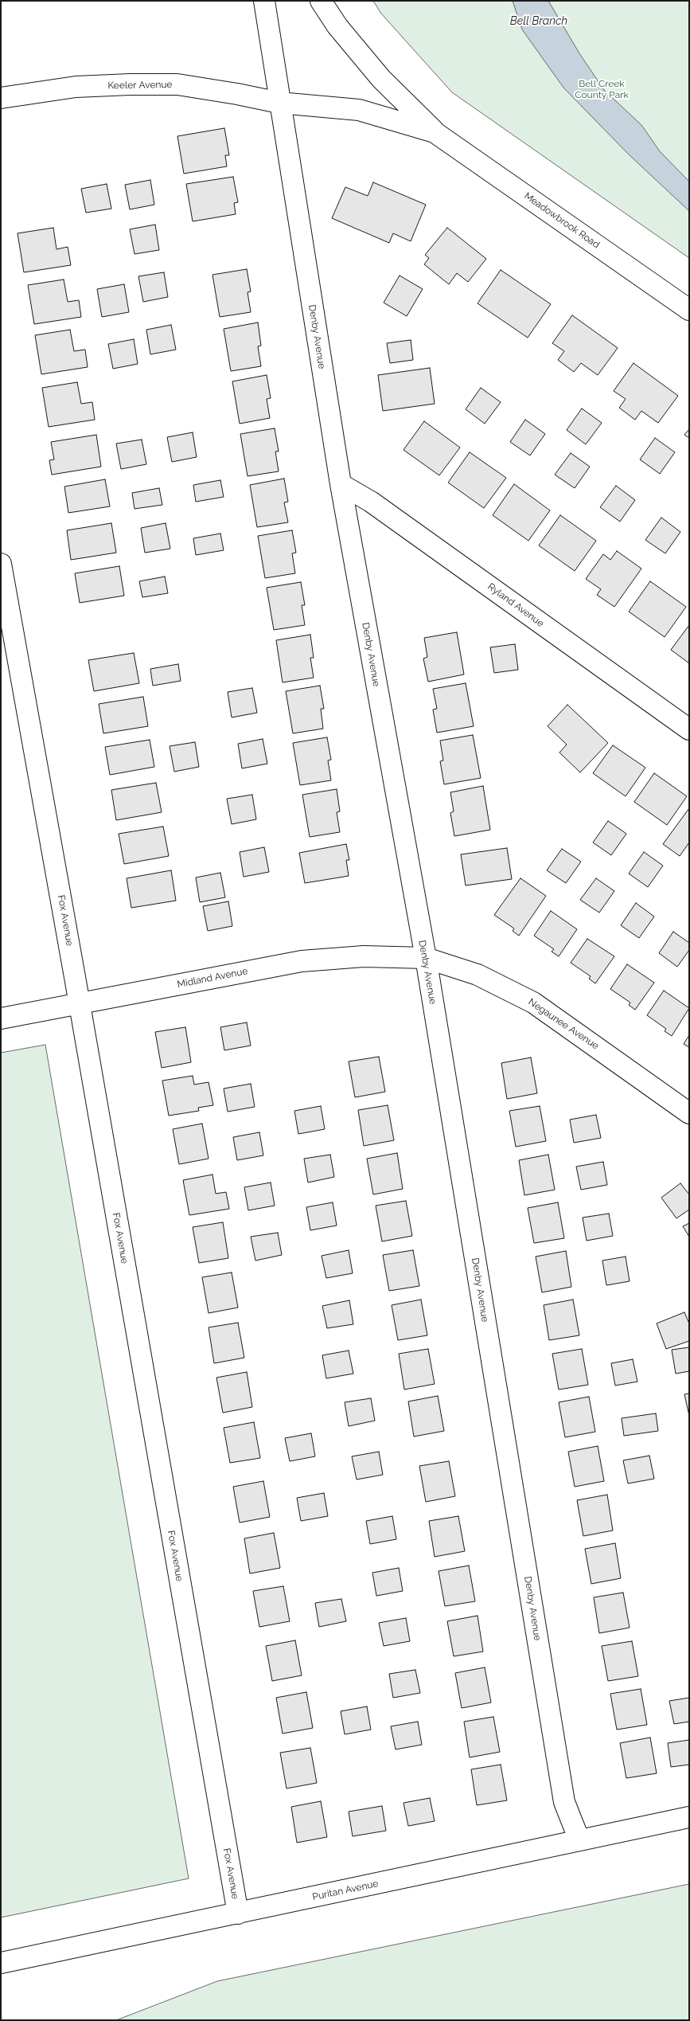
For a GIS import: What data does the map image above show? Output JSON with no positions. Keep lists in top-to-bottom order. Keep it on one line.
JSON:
{"streets":{"street":["Keeler Avenue","Meadowbrook Road","Denby Avenue","Ryland Avenue","Fox Avenue","Midland Avenue","Negaunee Avenue","Puritan Avenue"]},"crossings":[["Keeler Avenue","Meadowbrook Road"],["Keeler Avenue","Denby Avenue"],["Meadowbrook Road","Denby Avenue"],["Denby Avenue","Ryland Avenue"],["Denby Avenue","Midland Avenue"],["Denby Avenue","Negaunee Avenue"],["Denby Avenue","Puritan Avenue"],["Fox Avenue","Midland Avenue"],["Fox Avenue","Puritan Avenue"],["Midland Avenue","Negaunee Avenue"]],"water":["Bell Branch"],"parks":["Bell Creek County Park"]}
